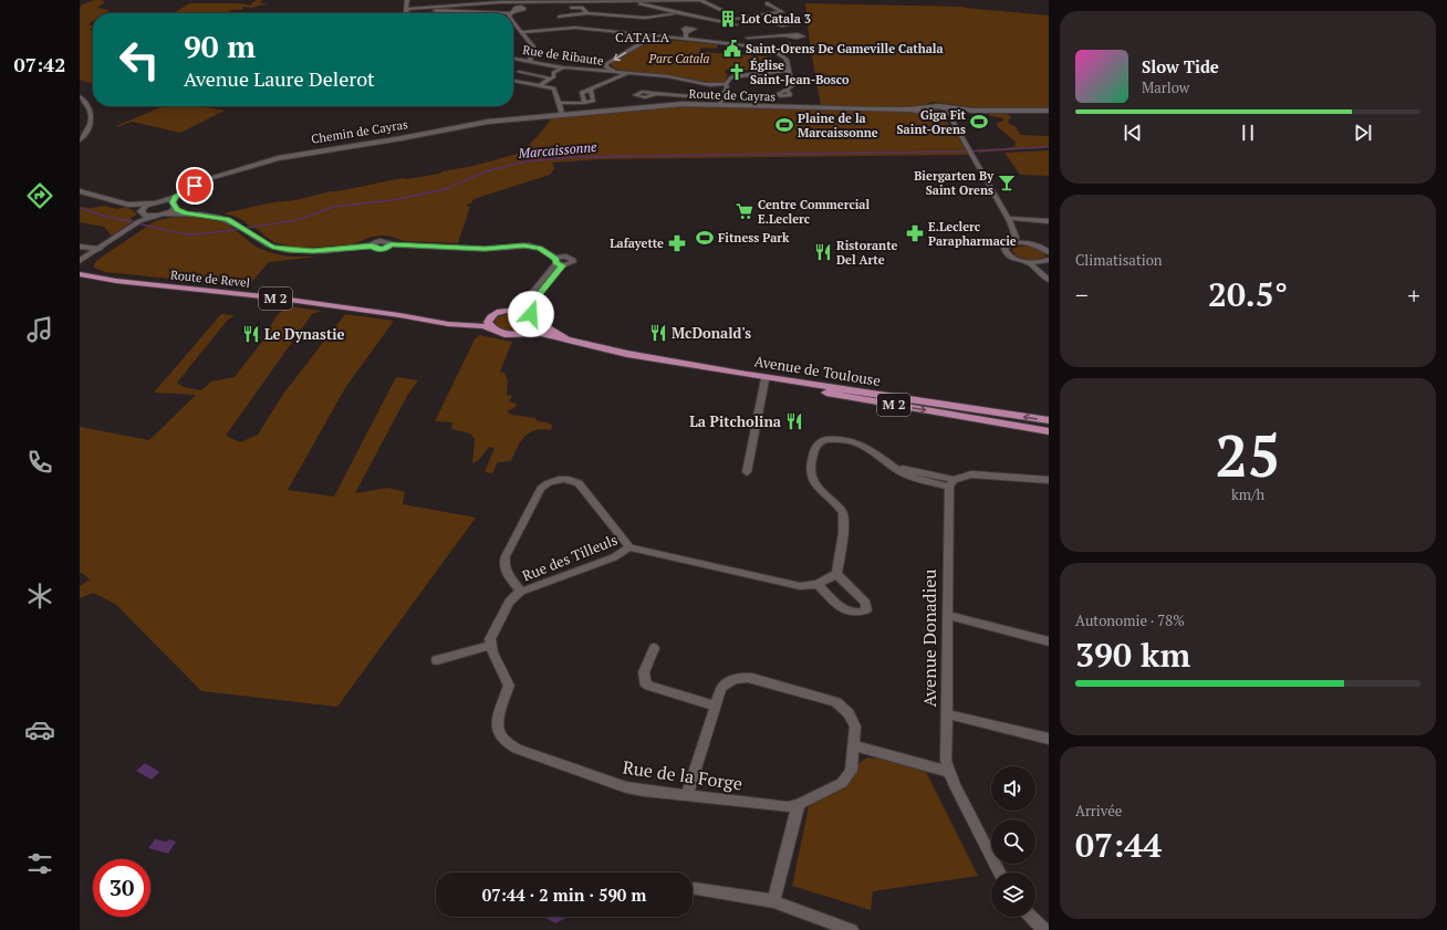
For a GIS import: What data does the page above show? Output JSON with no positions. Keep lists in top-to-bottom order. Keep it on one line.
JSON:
{"streets":{"main road":["Route de Revel","M 2","Avenue de Toulouse"],"street":["Rue de Ribaute","Route de Cayras","Chemin de Cayras","Rue des Tilleuls","Avenue Donadieu","Rue de la Forge"]},"crossings":[["Route de Cayras","Chemin de Cayras"],["Route de Revel","M 2"],["M 2","Avenue de Toulouse"]],"districts":["CATALA"],"water":["Marcaissonne"],"parks":["Parc Catala"],"places":{"building":["Lot Catala 3"],"public building":["Saint-Orens De Gameville Cathala"],"church":["Église Saint-Jean-Bosco"],"sports":["Giga Fit Saint-Orens","Plaine de la Marcaissonne","Fitness Park"],"bar":["Biergarten By Saint Orens"],"supermarket":["Centre Commercial E.Leclerc"],"pharmacy":["E.Leclerc Parapharmacie","Lafayette"],"restaurant":["Ristorante Del Arte","McDonald's","Le Dynastie","La Pitcholina"]},"page":{"tabs":"07:42","turn":["90 m","Avenue Laure Delerot"],"song":["Slow Tide","Marlow"],"tile":["Climatisation",["25","km/h"],["Autonomie · 78%","390 km"],["Arrivée","07:44"]],"heat":["−","20.5°","+"],"limit":"30","trip":"07:44 · 2 min · 590 m"}}
